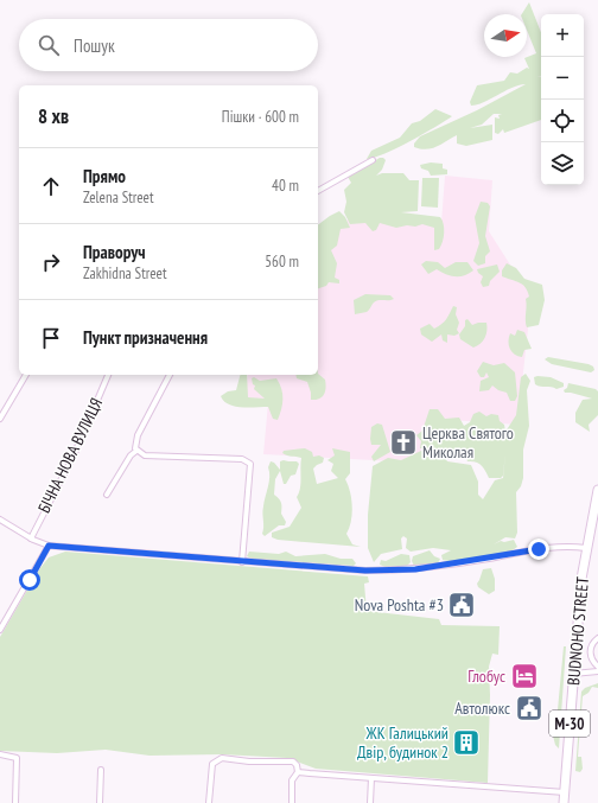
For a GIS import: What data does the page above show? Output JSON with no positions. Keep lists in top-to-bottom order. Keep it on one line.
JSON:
{"streets":{"highway":["BUDNOHO STREET","М-30"],"street":["БІЧНА НОВА ВУЛИЦЯ"]},"places":{"church":["Церква Святого Миколая"],"public building":["Nova Poshta #3","Автолюкс"],"hotel":["Глобус"],"building":["ЖК Галицький Двір, будинок 2"]},"north":"right","page":{"map_buttons":["+","−"],"search":"Пошук","heading":["8 хв","Пішки · 600 m"],"list":[["Прямо","Zelena Street","40 m"],["Праворуч","Zakhidna Street","560 m"],"Пункт призначення"]}}
